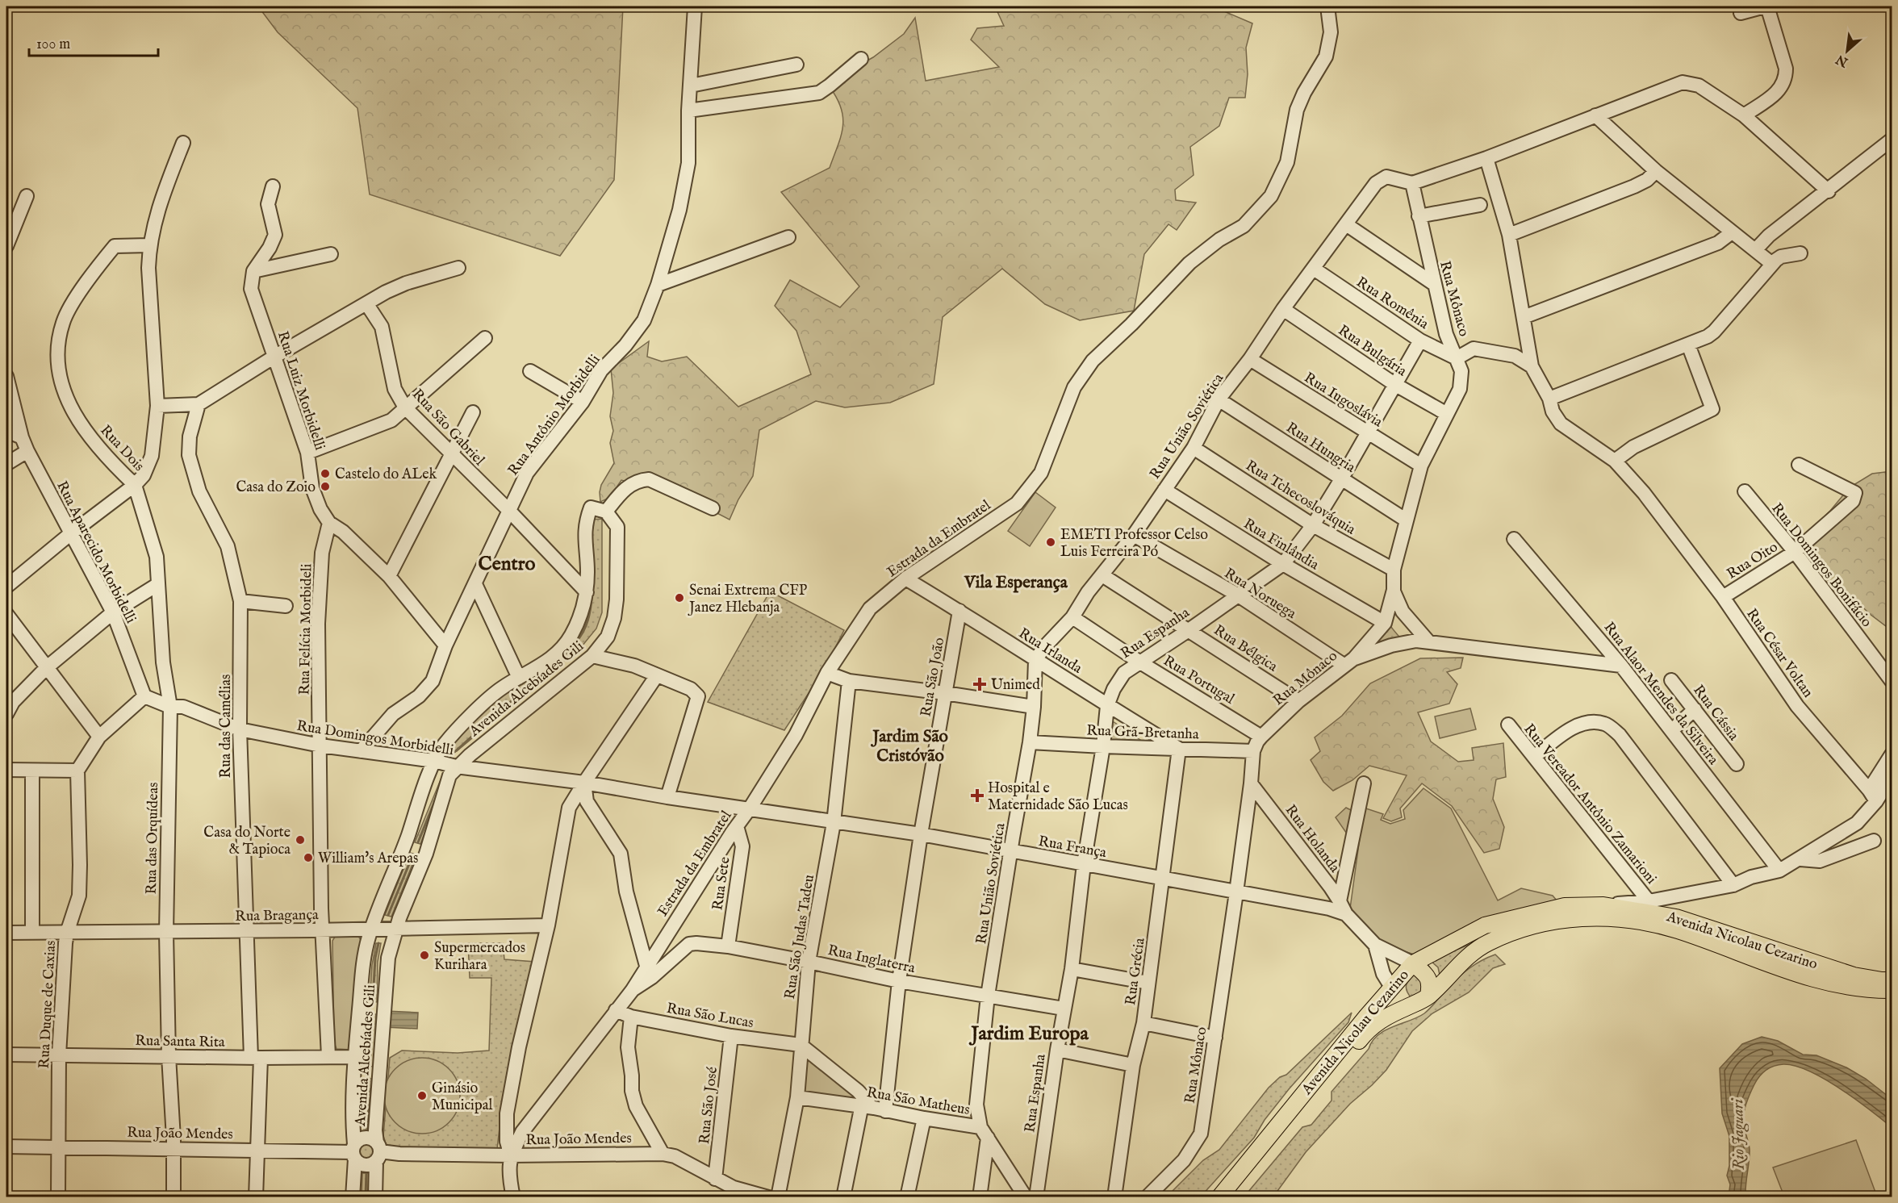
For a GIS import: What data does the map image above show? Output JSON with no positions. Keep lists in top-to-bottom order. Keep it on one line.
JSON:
{"streets":{"main road":["Avenida Nicolau Cezarino"],"street":["Rua Mônaco","Rua Romênia","Rua Bulgária","Rua Luiz Morbidelli","Rua Iugoslávia","Rua Antônio Morbidelli","Rua União Soviética","Rua São Gabriel","Rua Hungria","Rua Dois","Rua Tchecoslováquia","Estrada da Embratel","Rua Finlândia","Rua Aparecido Morbidelli","Rua Oito","Rua Domingos Bonifácio","Rua Noruega","Rua Felícia Morbideli","Rua Espanha","Rua Bélgica","Rua Irlanda","Rua César Voltan","Rua São João","Rua Portugal","Avenida Alcebíades Gili","Rua Alaor Mendes da Silveira","Rua Cássia","Rua das Camélias","Rua Grã-Bretanha","Rua Domingos Morbidelli","Rua Vereador Antônio Zamarioni","Rua das Orquídeas","Rua Holanda","Rua França","Rua Sete","Rua Bragança","Rua São Judas Tadeu","Rua Inglaterra","Rua Grécia","Rua Duque de Caxias","Rua São Lucas","Rua Santa Rita","Rua São Matheus","Rua São José","Rua João Mendes"]},"crossings":[["Rua Mônaco","Rua Romênia"],["Rua Mônaco","Rua Bulgária"],["Rua Mônaco","Rua Iugoslávia"],["Rua Mônaco","Rua União Soviética"],["Rua Mônaco","Rua Hungria"],["Rua Mônaco","Rua Tchecoslováquia"],["Rua Mônaco","Rua Finlândia"],["Rua Mônaco","Rua Noruega"],["Rua Mônaco","Rua Bélgica"],["Rua Mônaco","Rua Portugal"],["Rua Mônaco","Rua Grã-Bretanha"],["Rua Mônaco","Rua Holanda"],["Rua Mônaco","Rua França"],["Rua Romênia","Rua União Soviética"],["Rua Romênia","Rua Espanha"],["Rua Bulgária","Rua União Soviética"],["Rua Bulgária","Rua Espanha"],["Rua Luiz Morbidelli","Rua Antônio Morbidelli"],["Rua Luiz Morbidelli","Rua Felícia Morbideli"],["Rua Iugoslávia","Rua União Soviética"],["Rua Iugoslávia","Rua Espanha"],["Rua Antônio Morbidelli","Rua São Gabriel"],["Rua Antônio Morbidelli","Rua Domingos Morbidelli"],["Rua União Soviética","Rua Hungria"],["Rua União Soviética","Rua Tchecoslováquia"],["Rua União Soviética","Rua Finlândia"],["Rua União Soviética","Rua Noruega"],["Rua União Soviética","Rua Bélgica"],["Rua União Soviética","Rua Irlanda"],["Rua União Soviética","Rua Portugal"],["Rua União Soviética","Rua Grã-Bretanha"],["Rua União Soviética","Rua França"],["Rua União Soviética","Rua Inglaterra"],["Rua União Soviética","Rua São Matheus"],["Rua São Gabriel","Avenida Alcebíades Gili"],["Rua Hungria","Rua Espanha"],["Rua Dois","Rua das Orquídeas"],["Rua Tchecoslováquia","Rua Espanha"],["Estrada da Embratel","Rua Irlanda"],["Estrada da Embratel","Rua Domingos Morbidelli"],["Estrada da Embratel","Rua França"],["Estrada da Embratel","Rua Sete"],["Estrada da Embratel","Rua Inglaterra"],["Estrada da Embratel","Rua São Lucas"],["Estrada da Embratel","Rua João Mendes"],["Rua Finlândia","Rua Espanha"],["Rua Aparecido Morbidelli","Rua Domingos Morbidelli"],["Rua Oito","Rua Domingos Bonifácio"],["Rua Oito","Rua César Voltan"],["Rua Noruega","Rua Espanha"],["Rua Felícia Morbideli","Rua Domingos Morbidelli"],["Rua Felícia Morbideli","Rua Bragança"],["Rua Felícia Morbideli","Rua Santa Rita"],["Rua Espanha","Rua Bélgica"],["Rua Espanha","Rua Irlanda"],["Rua Espanha","Rua Portugal"],["Rua Espanha","Rua Grã-Bretanha"],["Rua Espanha","Rua França"],["Rua Espanha","Rua Inglaterra"],["Rua Irlanda","Rua São João"],["Rua Irlanda","Rua Grã-Bretanha"],["Rua Irlanda","Rua Grécia"],["Rua São João","Rua França"],["Rua São João","Rua Inglaterra"],["Rua São João","Rua São Matheus"],["Avenida Alcebíades Gili","Rua Domingos Morbidelli"],["Avenida Alcebíades Gili","Rua Bragança"],["Avenida Alcebíades Gili","Rua Santa Rita"],["Avenida Alcebíades Gili","Rua João Mendes"],["Rua das Camélias","Rua Domingos Morbidelli"],["Rua das Camélias","Rua Bragança"],["Rua das Camélias","Rua Santa Rita"],["Rua das Camélias","Rua João Mendes"],["Rua Grã-Bretanha","Rua Grécia"],["Rua Domingos Morbidelli","Rua das Orquídeas"],["Rua Domingos Morbidelli","Rua França"],["Rua das Orquídeas","Rua Bragança"],["Rua das Orquídeas","Rua Santa Rita"],["Rua das Orquídeas","Rua João Mendes"],["Rua Holanda","Rua França"],["Rua França","Rua São Judas Tadeu"],["Rua França","Rua Grécia"],["Rua Sete","Rua Inglaterra"],["Rua Bragança","Rua Duque de Caxias"],["Rua São Judas Tadeu","Rua Inglaterra"],["Rua São Judas Tadeu","Rua São Lucas"],["Rua São Judas Tadeu","Rua São Matheus"],["Rua Duque de Caxias","Rua Santa Rita"],["Rua Duque de Caxias","Rua João Mendes"],["Rua São Lucas","Rua São José"],["Rua São José","Rua João Mendes"]],"districts":["Centro","Vila Esperança","Jardim São Cristóvão","Jardim Europa"],"water":["Rio Jaguari"],"places":{"other":["Castelo do ALek","Casa do Zoio","EMETI Professor Celso Luis Ferreira Pó","Senai Extrema CFP Janez Hlebanja","Casa do Norte & Tapioca","William's Arepas","Supermercados Kurihara","Ginásio Municipal"],"health":["Unimed","Hospital e Maternidade São Lucas"]},"scale_bar":"100 m","north":"bottom left"}
